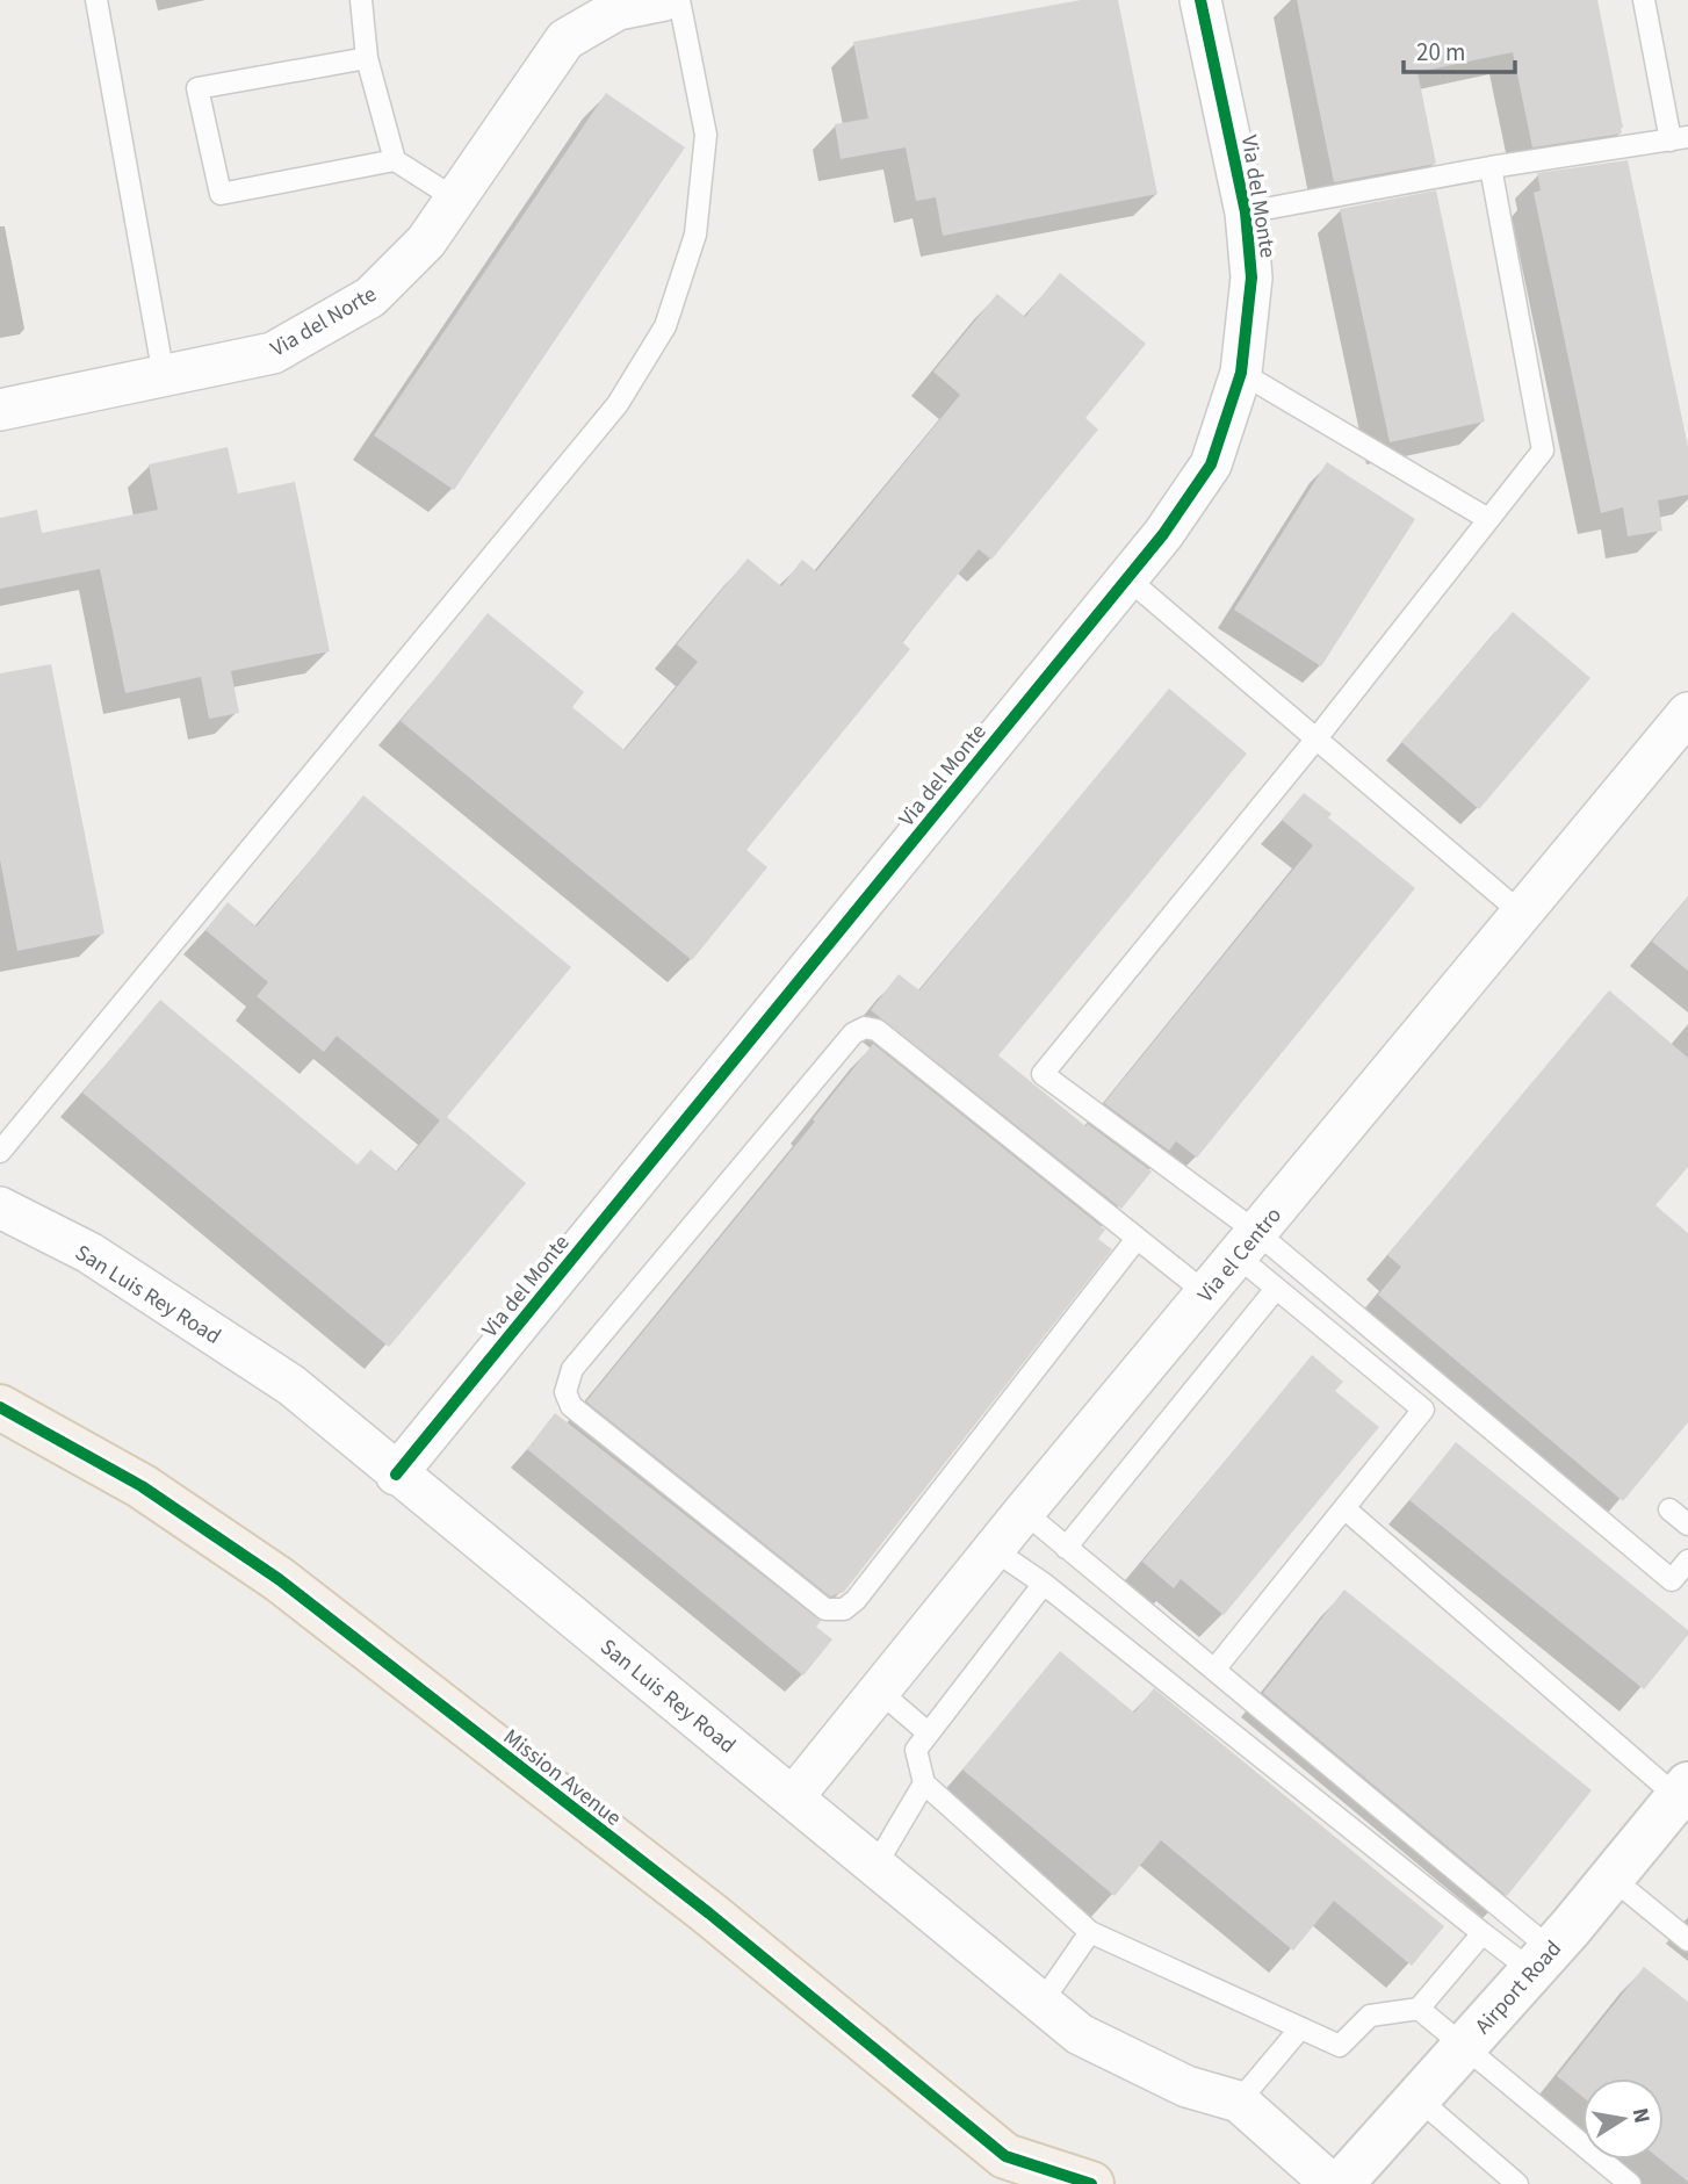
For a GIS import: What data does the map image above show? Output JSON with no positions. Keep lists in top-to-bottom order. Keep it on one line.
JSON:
{"streets":{"main road":["Mission Avenue"],"street":["Via del Monte","Via del Norte","Via el Centro","San Luis Rey Road","Airport Road"]},"crossings":[["Via del Monte","San Luis Rey Road"],["Via el Centro","San Luis Rey Road"]],"scale_bar":"20 m","north":"right"}
